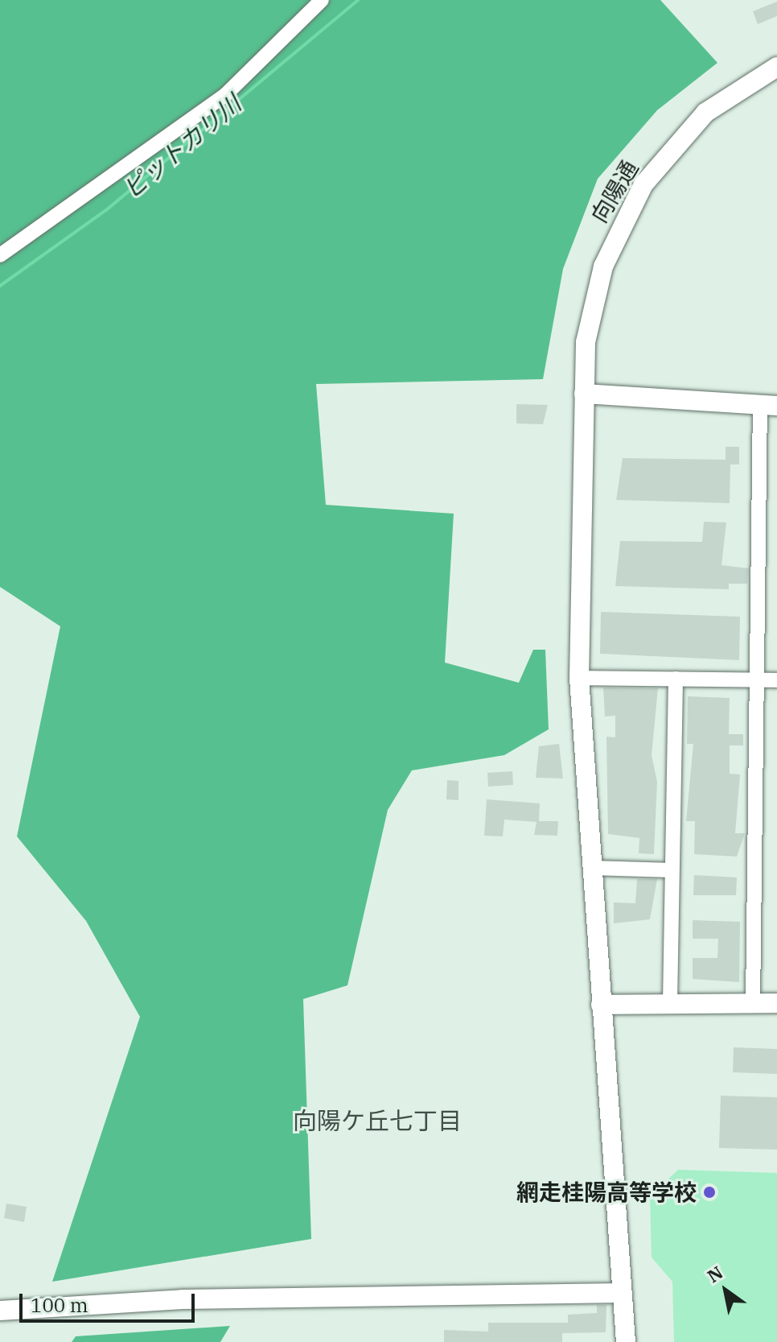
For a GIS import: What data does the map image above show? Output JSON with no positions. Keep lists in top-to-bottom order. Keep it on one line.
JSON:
{"streets":{"street":["向陽通"]},"districts":["向陽ケ丘七丁目"],"water":["ピットカリ川"],"places":["網走桂陽高等学校"],"scale_bar":"100 m","north":"top left"}
